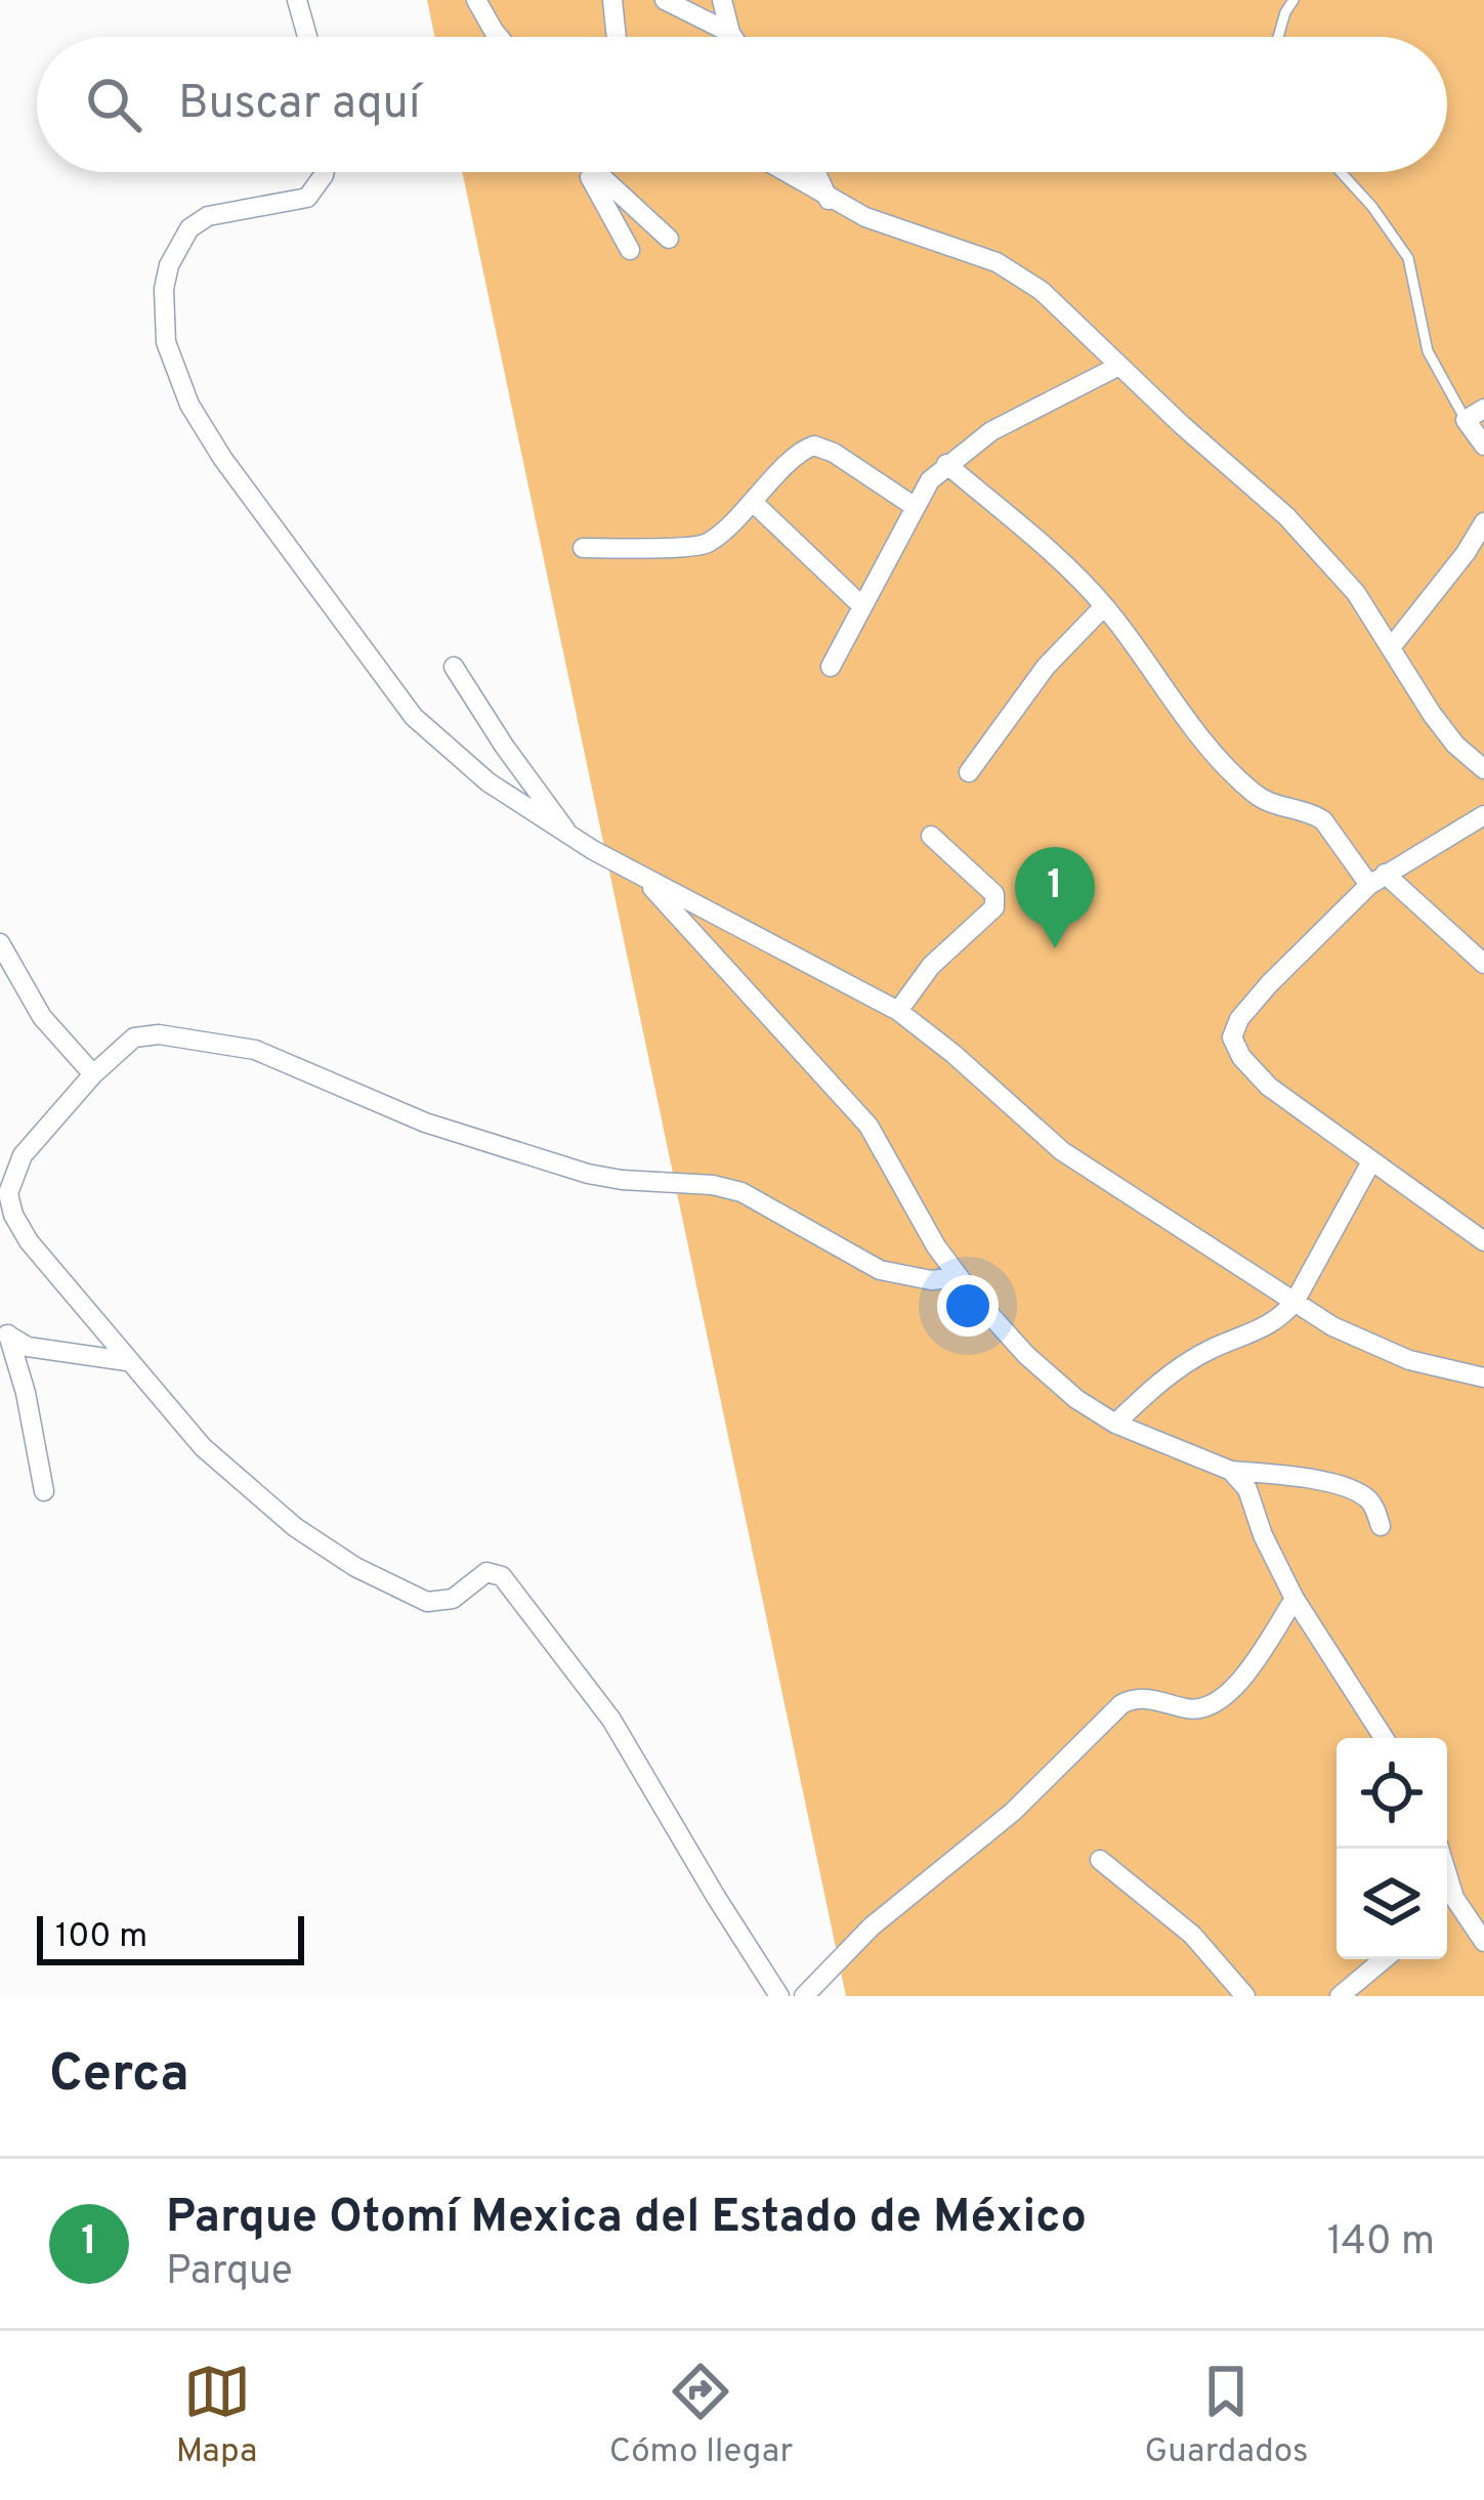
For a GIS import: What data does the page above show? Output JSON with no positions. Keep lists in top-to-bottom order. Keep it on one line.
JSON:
{"scale_bar":"100 m","page":{"search":"Buscar aquí","pins":"1","scale":"100 m","heading":"Cerca","list":[{"mark":"1","name":"Parque Otomí Mexica del Estado de México","note":"Parque","value":"140 m"}],"nav":["Mapa","Cómo llegar","Guardados"]}}
